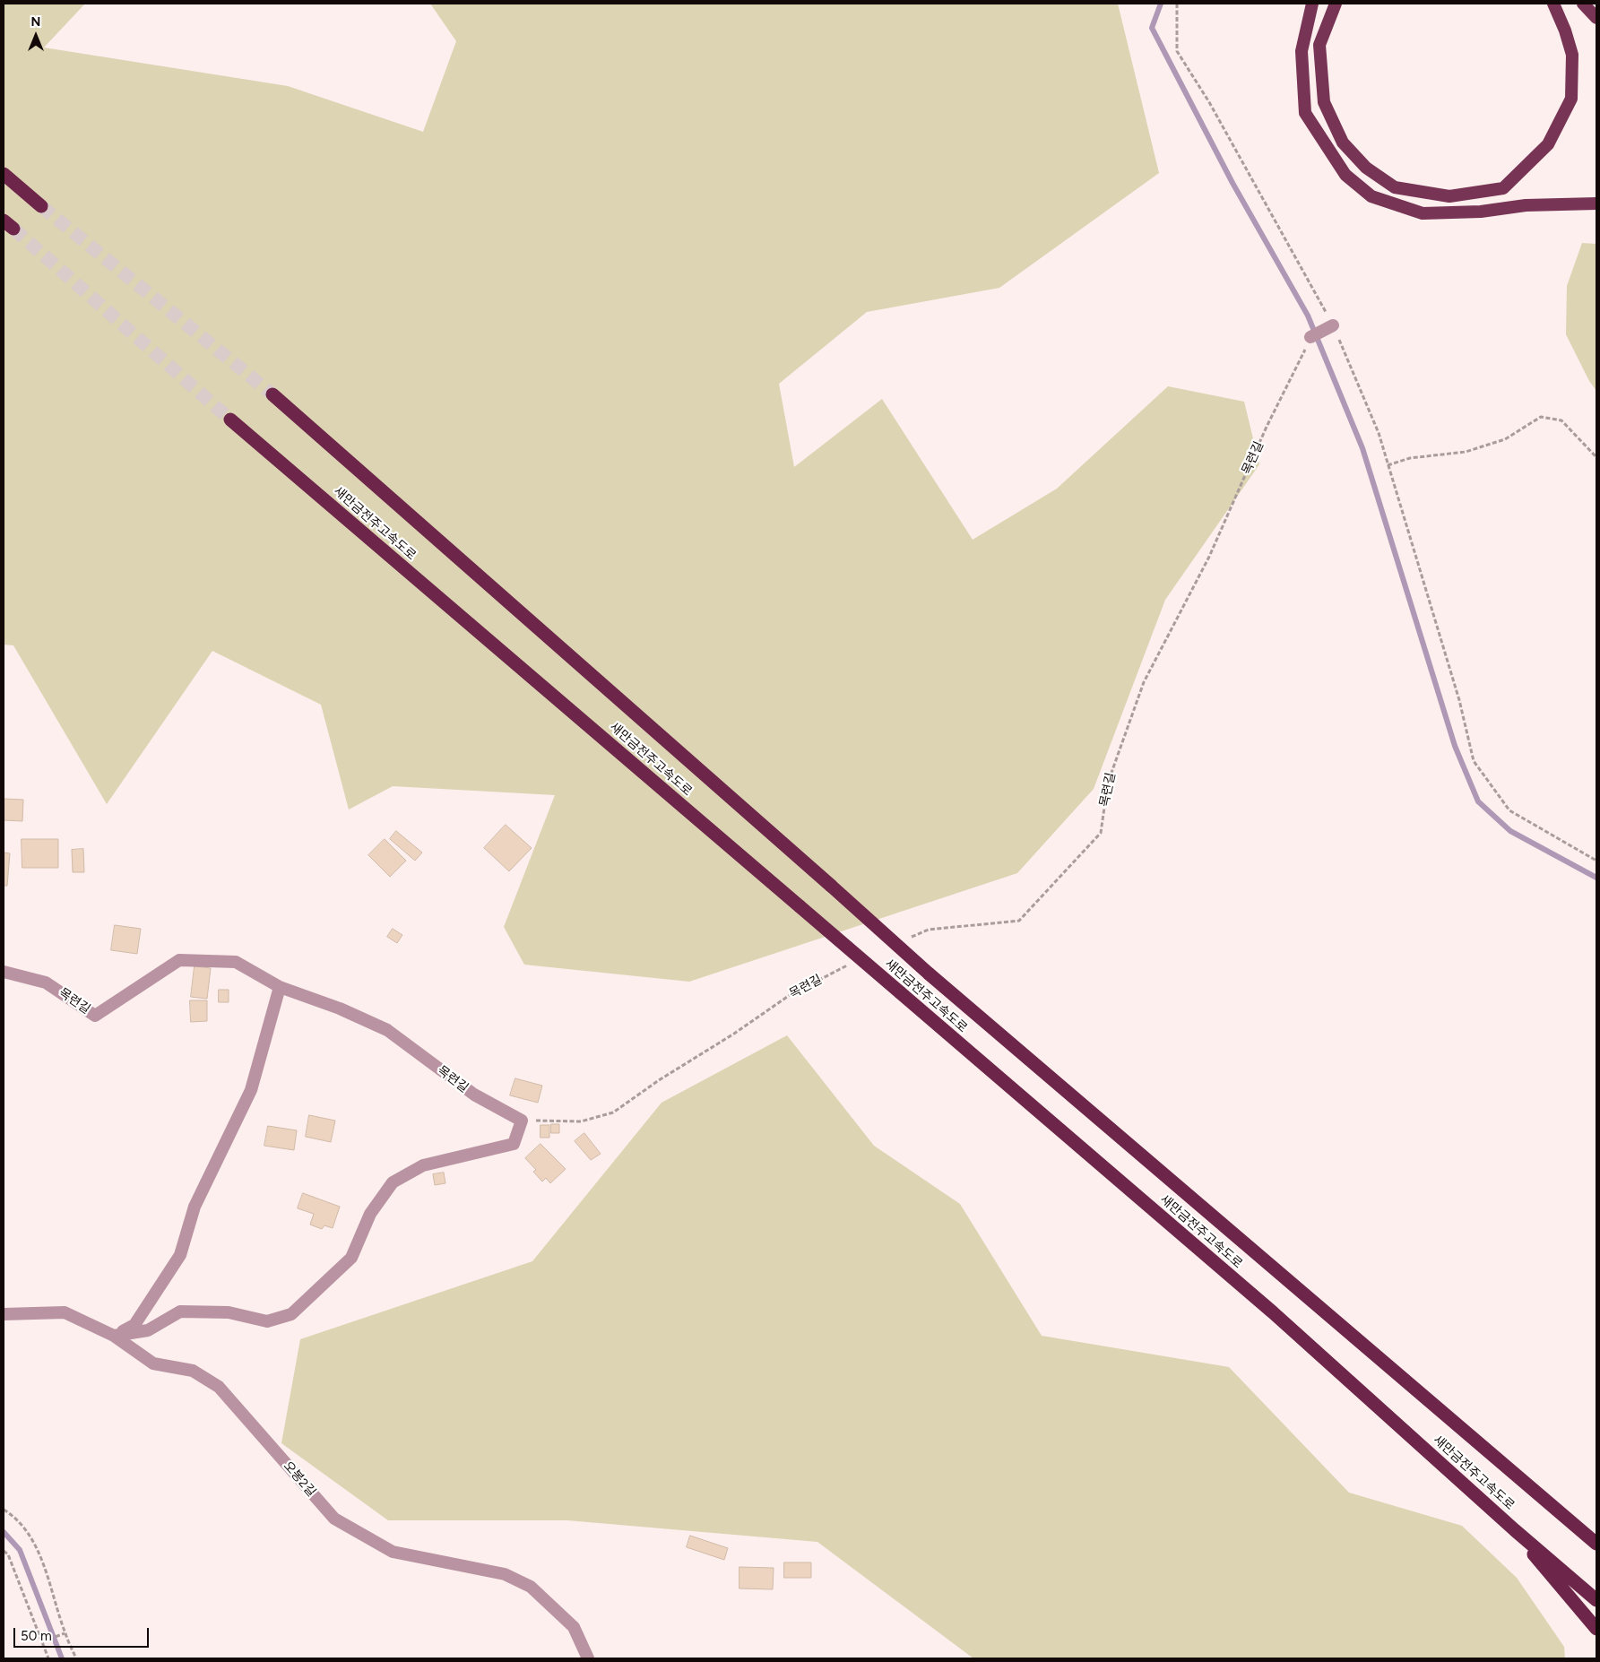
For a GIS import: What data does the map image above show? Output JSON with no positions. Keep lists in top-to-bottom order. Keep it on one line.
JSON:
{"streets":{"highway":["새만금전주고속도로"],"street":["목련길","오봉2길"]},"scale_bar":"50 m","north":"top"}
